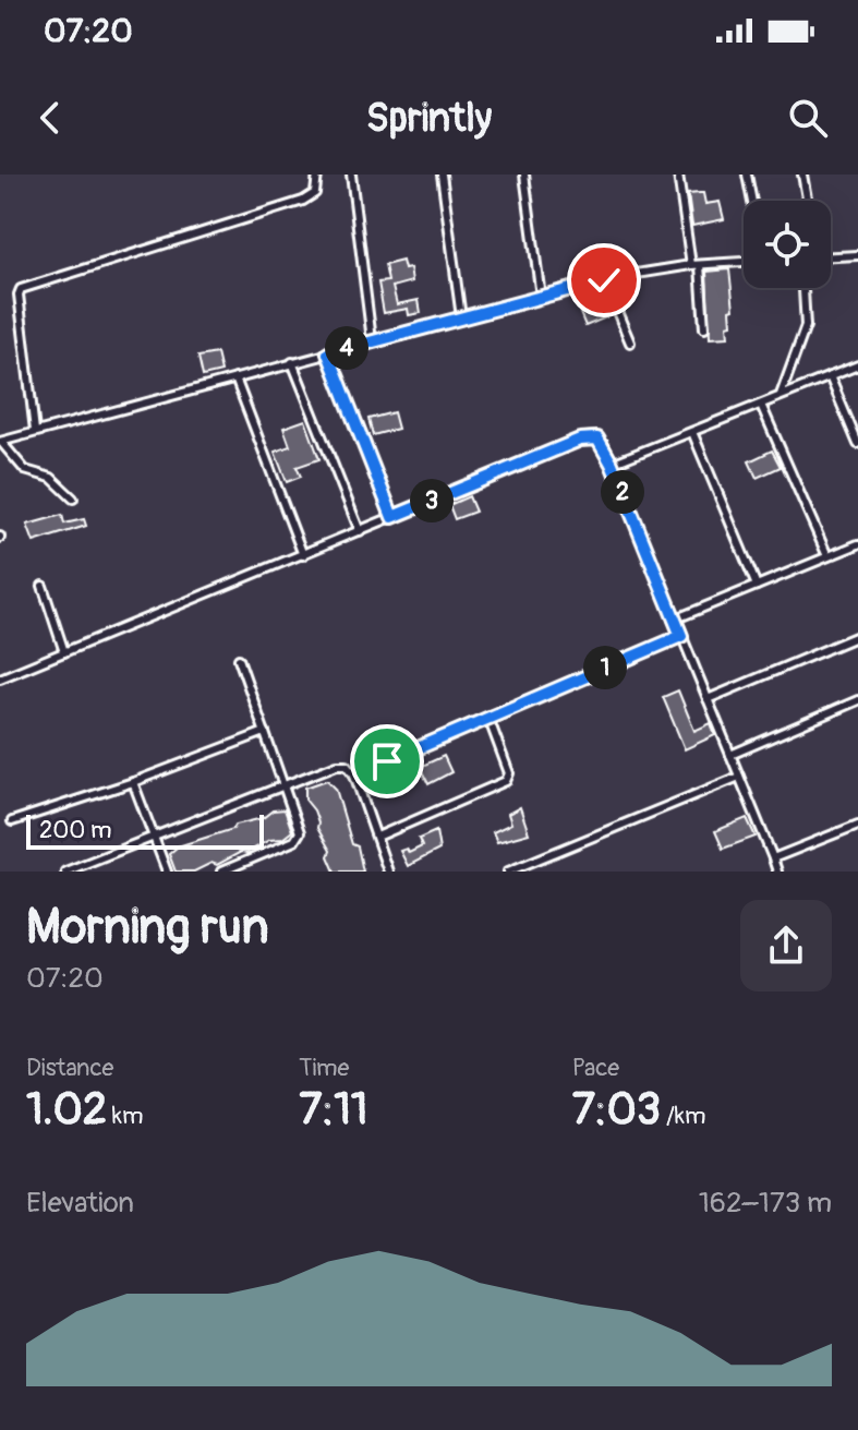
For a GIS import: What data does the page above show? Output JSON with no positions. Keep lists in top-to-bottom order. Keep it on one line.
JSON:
{"scale_bar":"200 m","page":{"status":"07:20","header":"Sprintly","pins":["4","2","3","1"],"scale":"200 m","heading":["Morning run","07:20"],"stats":[["Distance","1.02 km"],["Time","7:11"],["Pace","7:03 /km"]],"chart":["Elevation","162–173 m"]}}
